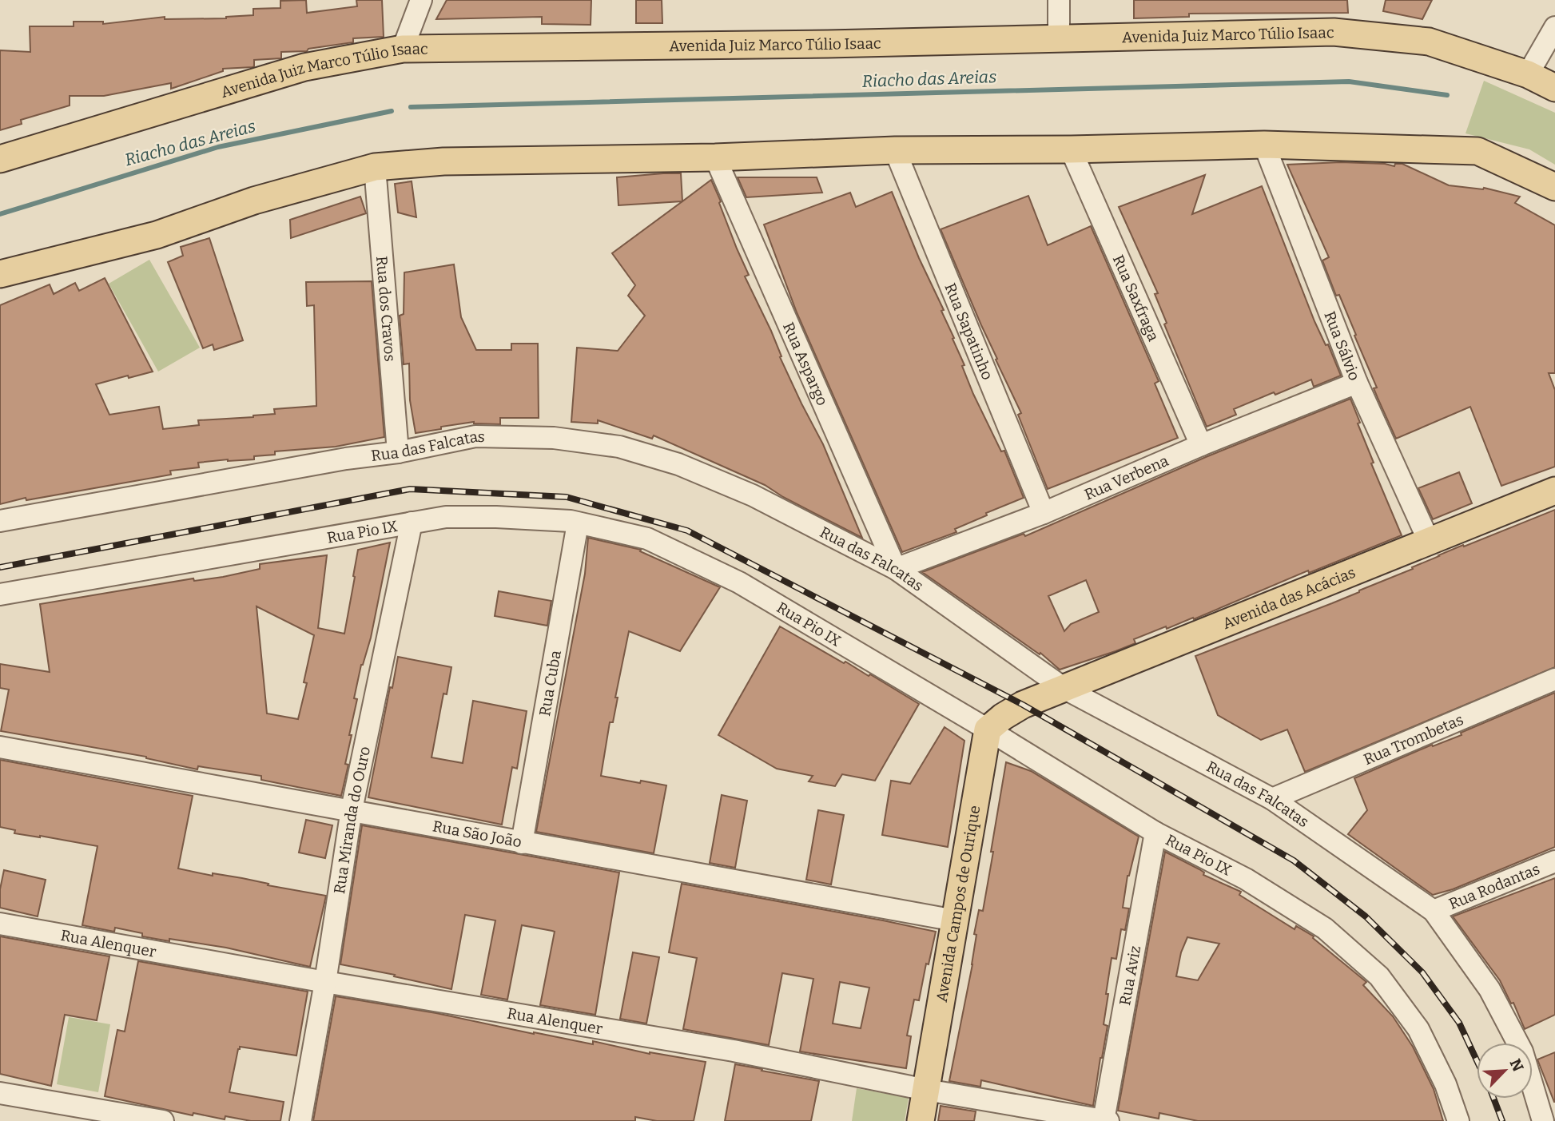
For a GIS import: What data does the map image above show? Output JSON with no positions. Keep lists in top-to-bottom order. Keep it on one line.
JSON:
{"streets":{"main road":["Avenida Juiz Marco Túlio Isaac","Avenida das Acácias","Avenida Campos de Ourique"],"street":["Rua Saxfraga","Rua dos Cravos","Rua Sapatinho","Rua Sálvio","Rua Aspargo","Rua das Falcatas","Rua Verbena","Rua Pio IX","Rua Cuba","Rua Trombetas","Rua Miranda do Ouro","Rua São João","Rua Rodantas","Rua Alenquer","Rua Aviz"]},"crossings":[["Rua Saxfraga","Rua Verbena"],["Rua dos Cravos","Rua das Falcatas"],["Rua Sapatinho","Rua Verbena"],["Rua Sálvio","Rua Verbena"],["Rua Sálvio","Avenida das Acácias"],["Rua Aspargo","Rua das Falcatas"],["Rua Aspargo","Rua Verbena"],["Rua das Falcatas","Rua Verbena"],["Rua das Falcatas","Avenida das Acácias"],["Rua das Falcatas","Rua Trombetas"],["Rua das Falcatas","Rua Rodantas"],["Rua Pio IX","Avenida das Acácias"],["Rua Pio IX","Rua Cuba"],["Rua Pio IX","Rua Miranda do Ouro"],["Rua Pio IX","Avenida Campos de Ourique"],["Rua Pio IX","Rua Aviz"],["Avenida das Acácias","Avenida Campos de Ourique"],["Rua Cuba","Rua São João"],["Rua Miranda do Ouro","Rua São João"],["Rua Miranda do Ouro","Rua Alenquer"],["Rua São João","Avenida Campos de Ourique"],["Avenida Campos de Ourique","Rua Alenquer"],["Rua Alenquer","Rua Aviz"]],"water":["Riacho das Areias"],"north":"top right"}
